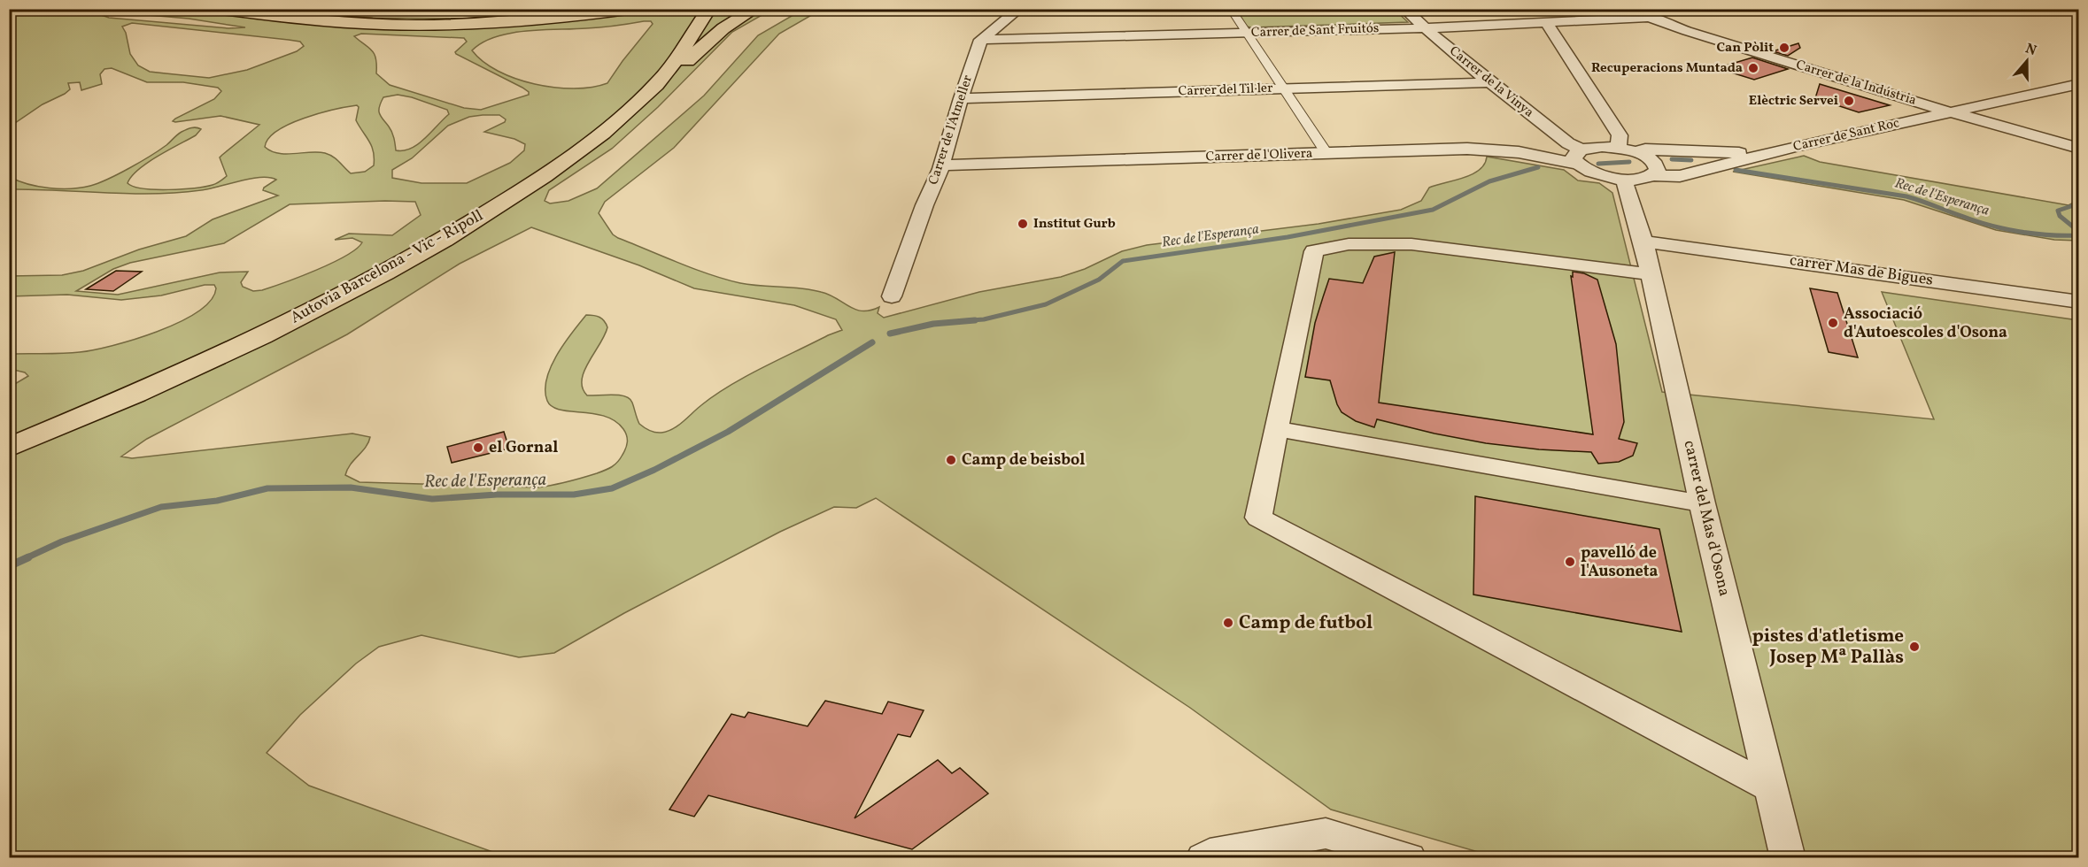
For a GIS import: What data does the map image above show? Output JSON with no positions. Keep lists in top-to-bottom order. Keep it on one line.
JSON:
{"streets":{"highway":["Autovia Barcelona - Vic - Ripoll"],"street":["Carrer de Sant Fruitós","Carrer de la Vinya","Carrer de la Indústria","Carrer del Til·ler","Carrer de l'Atmeller","Carrer de Sant Roc","Carrer de l'Olivera","carrer Mas de Bigues","carrer del Mas d'Osona"]},"crossings":[["Carrer de Sant Fruitós","Carrer de la Vinya"],["Carrer de Sant Fruitós","Carrer de la Indústria"],["Carrer de Sant Fruitós","Carrer de l'Atmeller"],["Carrer de la Vinya","Carrer del Til·ler"],["Carrer de la Vinya","Carrer de Sant Roc"],["Carrer de la Vinya","Carrer de l'Olivera"],["Carrer de la Indústria","Carrer de Sant Roc"],["Carrer del Til·ler","Carrer de l'Atmeller"],["Carrer de l'Atmeller","Carrer de l'Olivera"],["Carrer de Sant Roc","Carrer de l'Olivera"],["Carrer de Sant Roc","carrer del Mas d'Osona"],["carrer Mas de Bigues","carrer del Mas d'Osona"]],"water":["Rec de l'Esperança"],"places":["Can Pòlit","Recuperacions Muntada","Elèctric Servei","Institut Gurb","Associació d'Autoescoles d'Osona","el Gornal","Camp de beisbol","pavelló de l'Ausoneta","Camp de futbol","pistes d'atletisme Josep Mª Pallàs"],"north":"top"}
